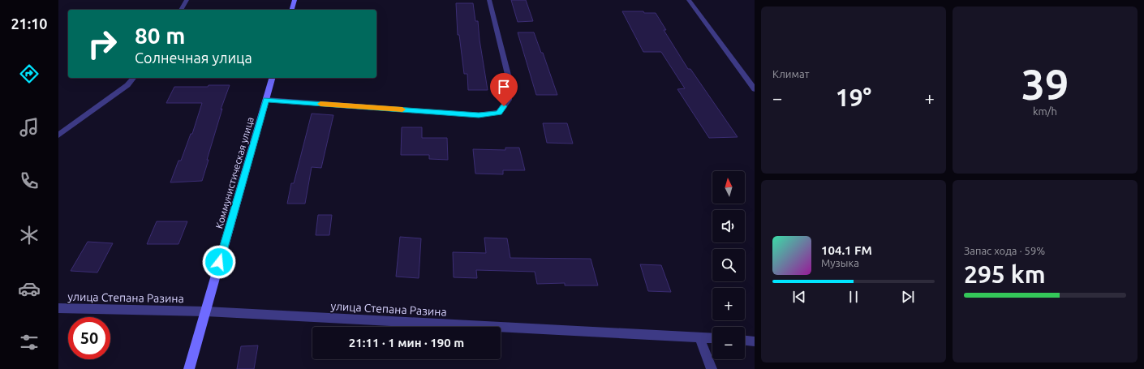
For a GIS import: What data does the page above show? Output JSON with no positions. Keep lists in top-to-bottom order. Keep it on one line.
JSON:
{"streets":{"main road":["Коммунистическая улица"],"street":["улица Степана Разина"]},"crossings":[["Коммунистическая улица","улица Степана Разина"]],"north":"top","page":{"tabs":"21:10","tile":["Климат",["39","km/h"],["Запас хода · 59%","295 km"]],"turn":["80 m","Солнечная улица"],"heat":["−","19°","+"],"map_buttons":["+","−"],"song":["104.1 FM","Музыка"],"limit":"50","trip":"21:11 · 1 мин · 190 m"}}
